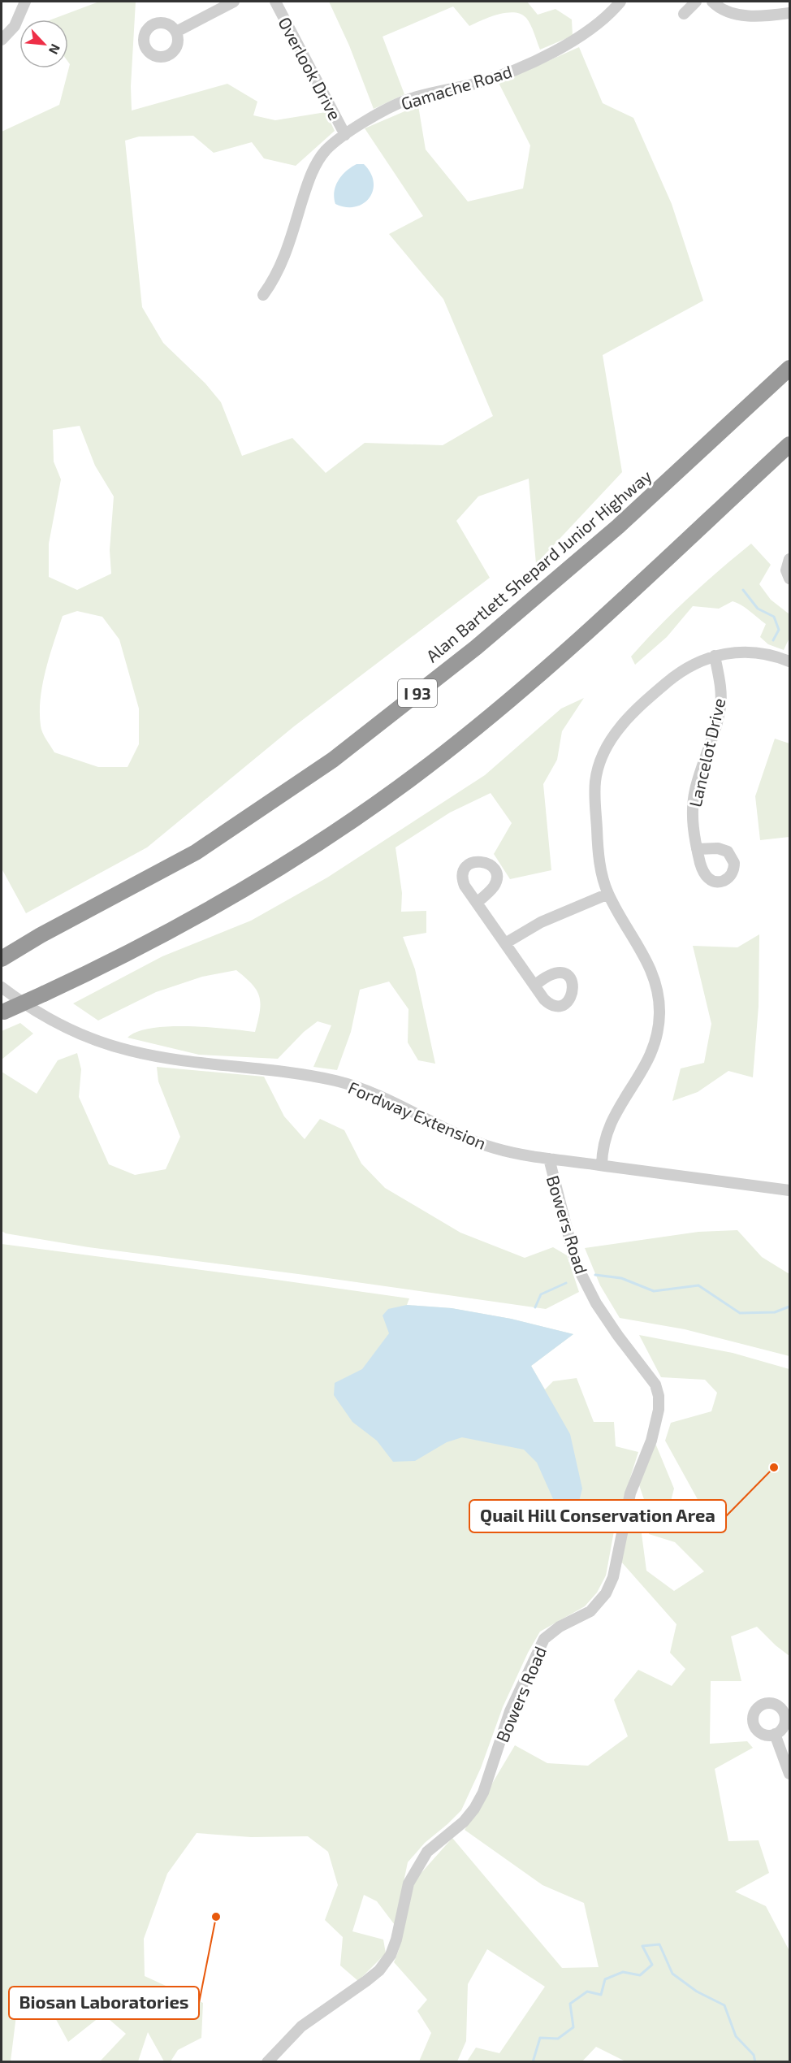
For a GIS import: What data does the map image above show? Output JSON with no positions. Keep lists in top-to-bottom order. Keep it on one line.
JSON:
{"streets":{"highway":["Alan Bartlett Shepard Junior Highway","I 93"],"street":["Overlook Drive","Gamache Road","Lancelot Drive","Fordway Extension","Bowers Road"]},"crossings":[["Overlook Drive","Gamache Road"],["Fordway Extension","Bowers Road"]],"places":["Quail Hill Conservation Area","Biosan Laboratories"],"north":"bottom right"}
